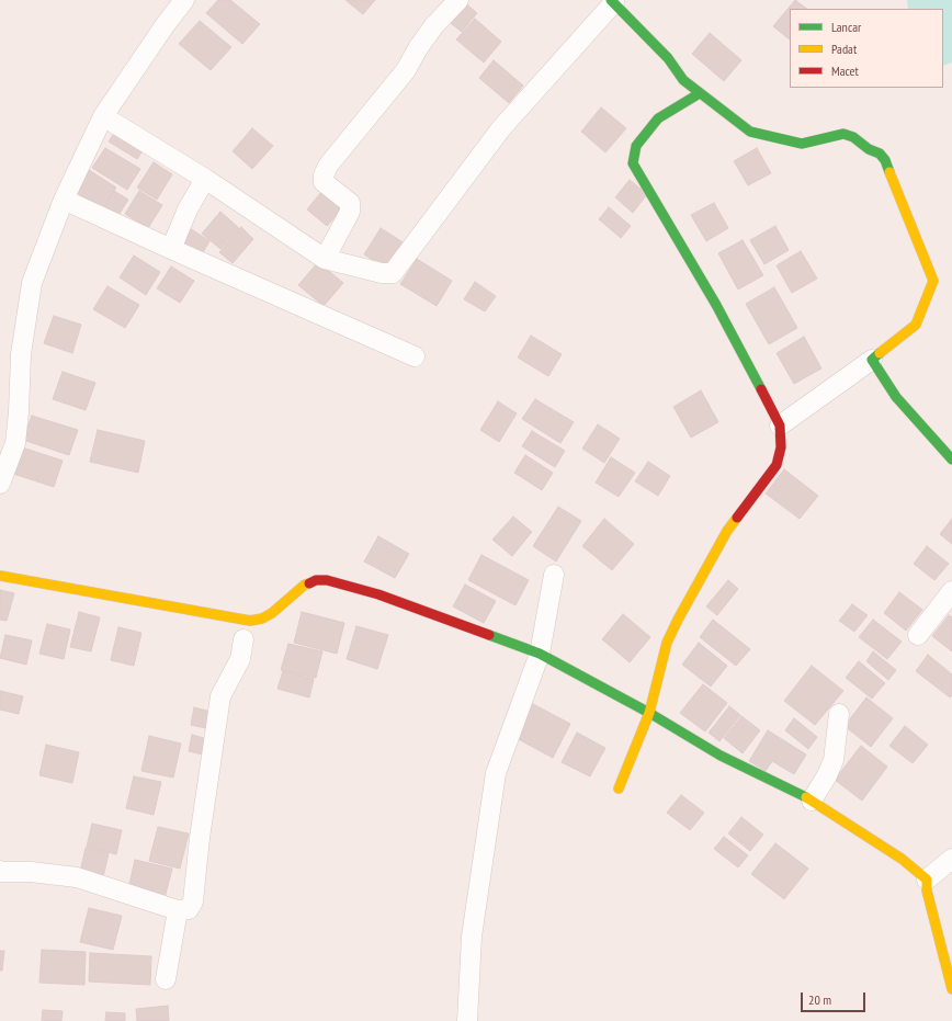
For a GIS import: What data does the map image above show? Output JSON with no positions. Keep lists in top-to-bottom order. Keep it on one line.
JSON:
{"legend":["Lancar","Padat","Macet"],"scale_bar":"20 m"}
